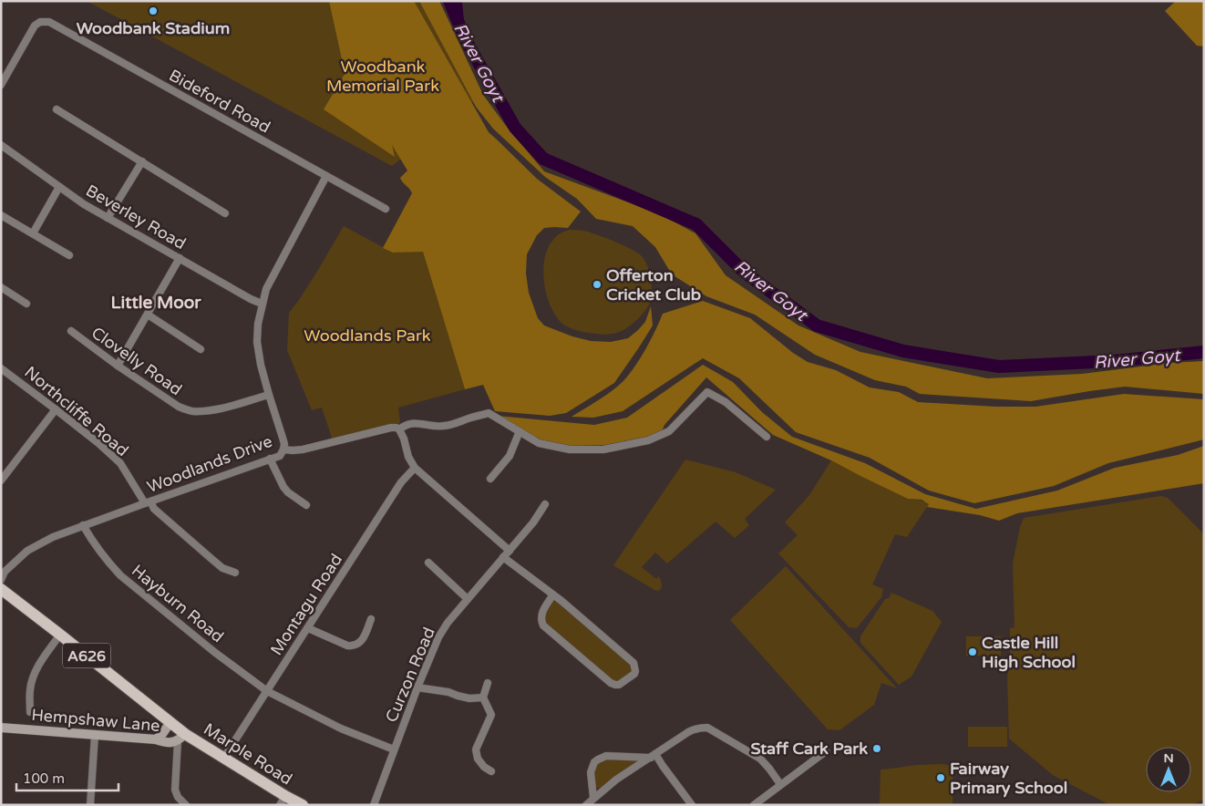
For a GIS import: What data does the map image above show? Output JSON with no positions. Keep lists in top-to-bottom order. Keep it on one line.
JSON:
{"streets":{"main road":["A626","Marple Road"],"street":["Bideford Road","Beverley Road","Clovelly Road","Northcliffe Road","Woodlands Drive","Hayburn Road","Montagu Road","Curzon Road","Hempshaw Lane"]},"crossings":[["Northcliffe Road","Woodlands Drive"],["Woodlands Drive","Hayburn Road"],["Hayburn Road","Montagu Road"],["Hayburn Road","Curzon Road"],["Montagu Road","Marple Road"],["A626","Hempshaw Lane"],["A626","Marple Road"],["Hempshaw Lane","Marple Road"]],"districts":["Little Moor"],"water":["River Goyt"],"parks":["Woodbank Memorial Park","Woodlands Park"],"places":["Woodbank Stadium","Offerton Cricket Club","Castle Hill High School","Staff Cark Park","Fairway Primary School"],"scale_bar":"100 m","north":"top"}
